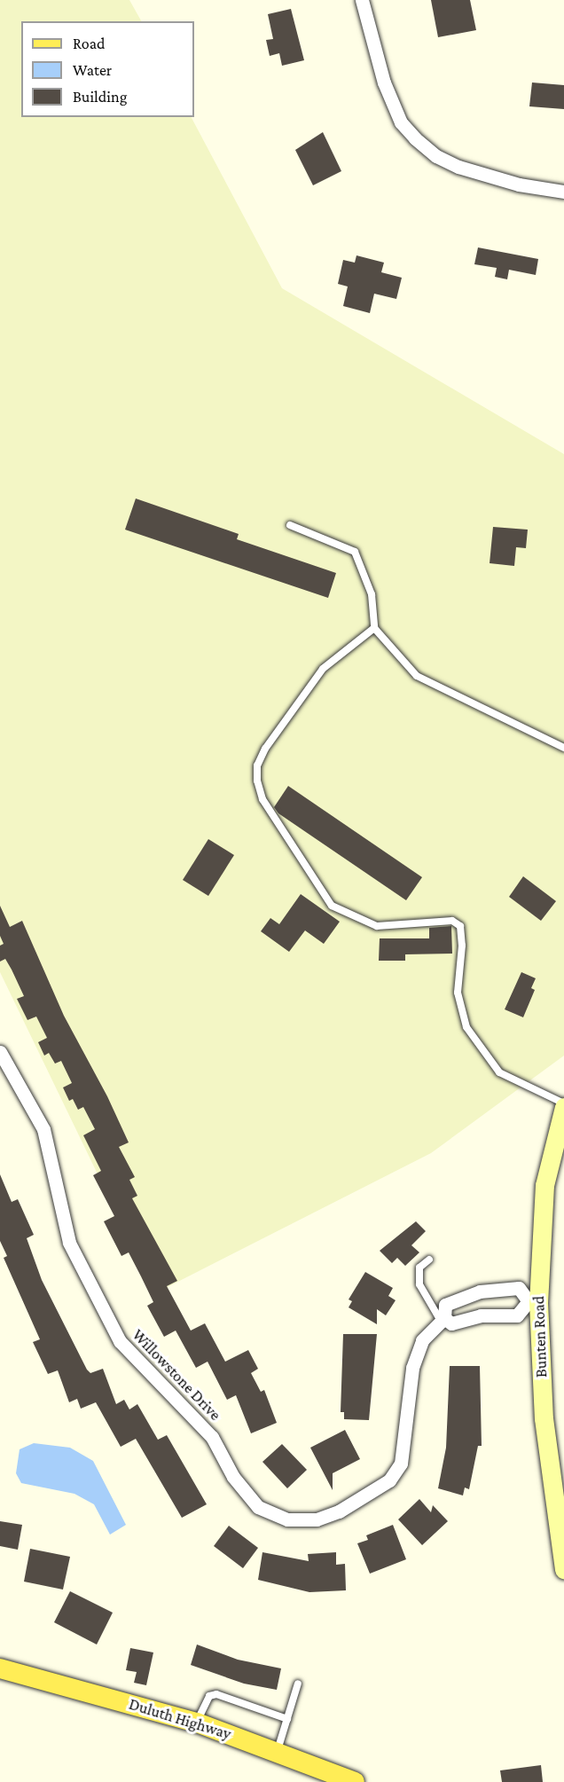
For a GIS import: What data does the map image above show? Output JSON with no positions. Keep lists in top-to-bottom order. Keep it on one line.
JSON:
{"streets":{"main road":["Duluth Highway"],"street":["Bunten Road","Willowstone Drive"]},"crossings":[["Bunten Road","Willowstone Drive"]],"legend":["Road","Water","Building"]}
